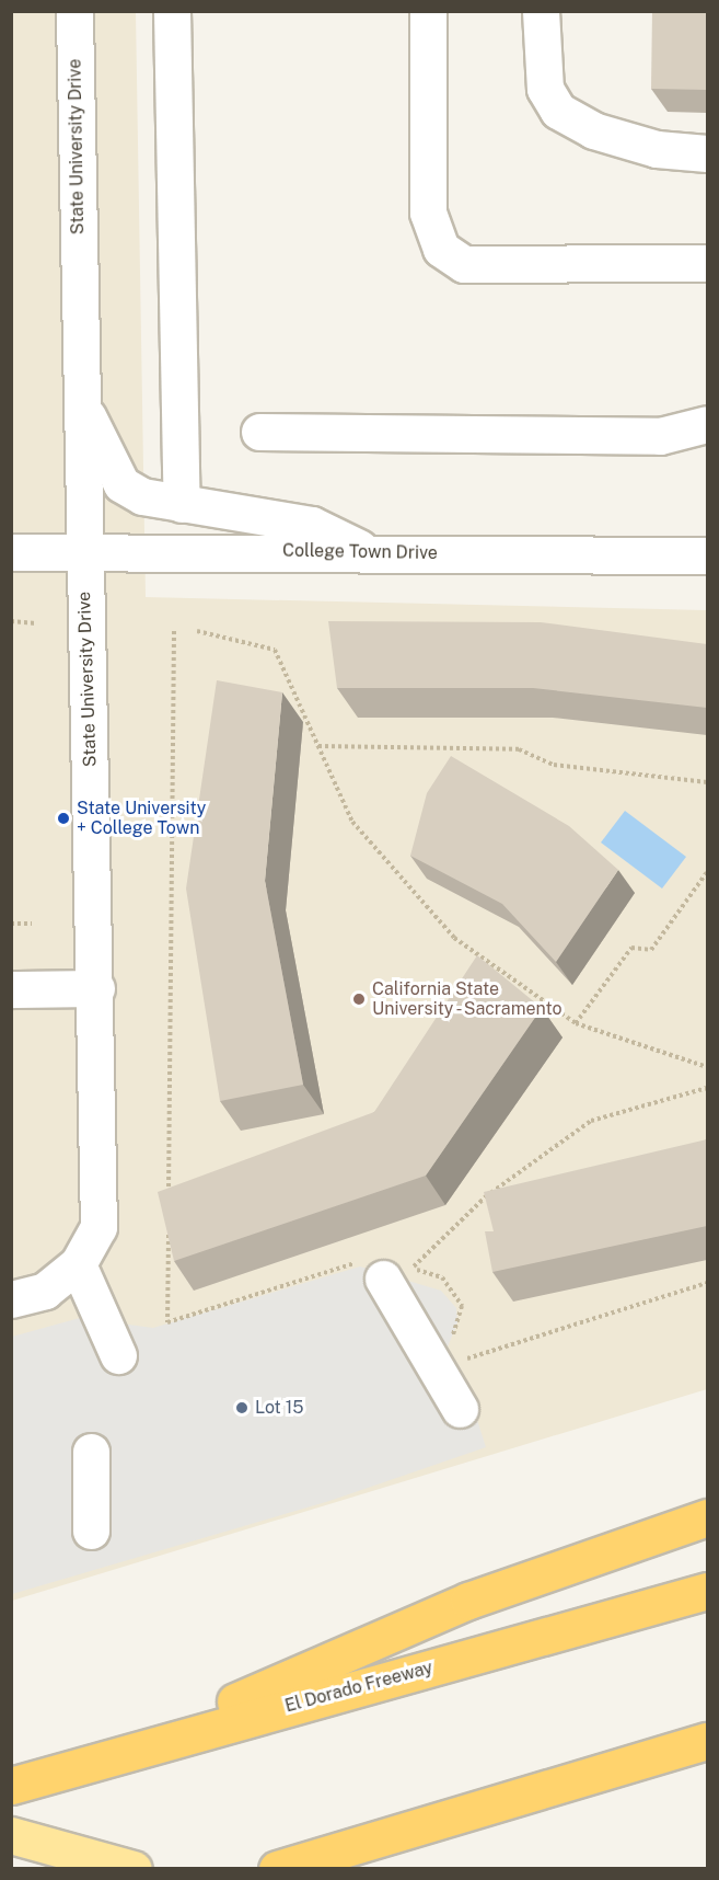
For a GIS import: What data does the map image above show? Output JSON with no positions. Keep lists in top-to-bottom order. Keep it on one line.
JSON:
{"streets":{"highway":["El Dorado Freeway"],"street":["State University Drive","College Town Drive"]},"crossings":[["State University Drive","College Town Drive"]],"places":["State University + College Town","California State University - Sacramento","Lot 15"]}
